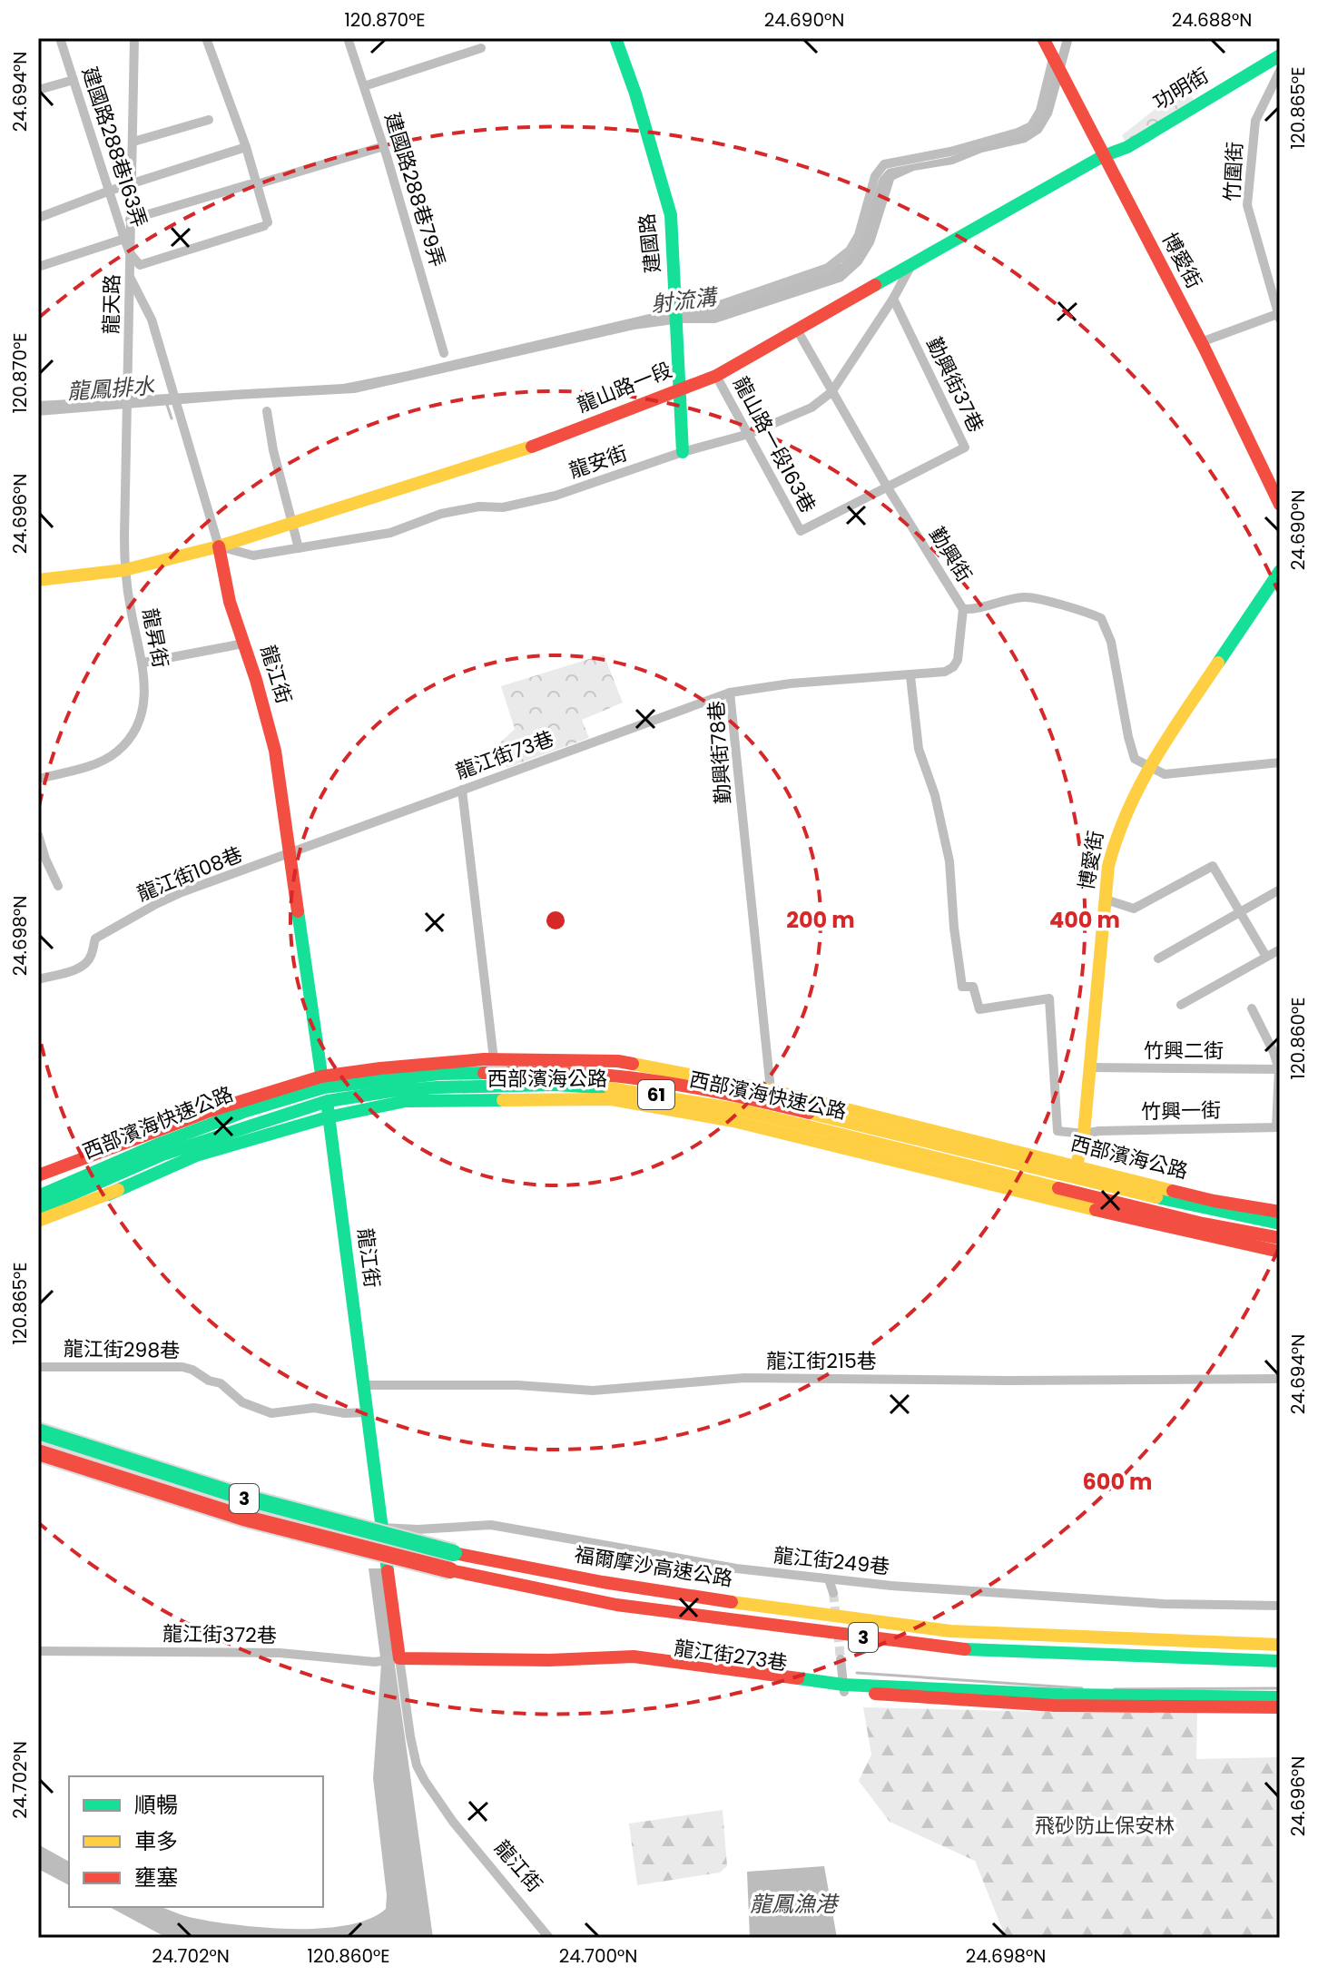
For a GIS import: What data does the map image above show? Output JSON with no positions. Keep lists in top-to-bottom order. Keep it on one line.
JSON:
{"streets":{"main road":["功明街","建國路","博愛街","龍山路一段","龍江街","西部濱海公路","61","西部濱海快速公路","3","福爾摩沙高速公路","龍江街273巷"],"street":["建國路288巷163弄","竹圍街","建國路288巷79弄","龍天路","勤興街37巷","龍山路一段163巷","龍安街","勤興街","龍昇街","勤興街78巷","龍江街73巷","龍江街108巷","竹興二街","竹興一街","龍江街298巷","龍江街215巷","龍江街249巷","龍江街372巷"]},"crossings":[["功明街","博愛街"],["功明街","龍山路一段"],["建國路288巷163弄","龍天路"],["建國路","龍山路一段"],["建國路","龍安街"],["博愛街","龍山路一段"],["博愛街","勤興街"],["博愛街","竹興二街"],["博愛街","西部濱海公路"],["博愛街","西部濱海快速公路"],["博愛街","竹興一街"],["龍天路","龍山路一段"],["龍天路","龍昇街"],["勤興街37巷","龍山路一段163巷"],["勤興街37巷","龍安街"],["勤興街37巷","勤興街"],["龍山路一段","龍山路一段163巷"],["龍山路一段","龍安街"],["龍山路一段","勤興街"],["龍山路一段","龍昇街"],["龍山路一段","龍江街"],["龍山路一段163巷","龍安街"],["龍山路一段163巷","勤興街"],["龍安街","勤興街"],["龍安街","龍江街"],["勤興街","勤興街78巷"],["龍江街","龍江街73巷"],["龍江街","龍江街108巷"],["龍江街","西部濱海公路"],["龍江街","西部濱海快速公路"],["龍江街","龍江街298巷"],["龍江街","龍江街215巷"],["龍江街","龍江街249巷"],["龍江街","龍江街372巷"],["龍江街","龍江街273巷"],["勤興街78巷","龍江街73巷"],["勤興街78巷","西部濱海公路"],["龍江街73巷","龍江街108巷"],["西部濱海公路","西部濱海快速公路"],["龍江街372巷","龍江街273巷"]],"water":["射流溝","龍鳳排水","龍鳳漁港"],"parks":["飛砂防止保安林"],"legend":["順暢","車多","壅塞"],"coordinates":["120.870°E","24.690°N","24.688°N","24.694°N","120.865°E","24.696°N","24.698°N","120.860°E","24.702°N","24.700°N"],"rings":["200 m","400 m","600 m"]}
